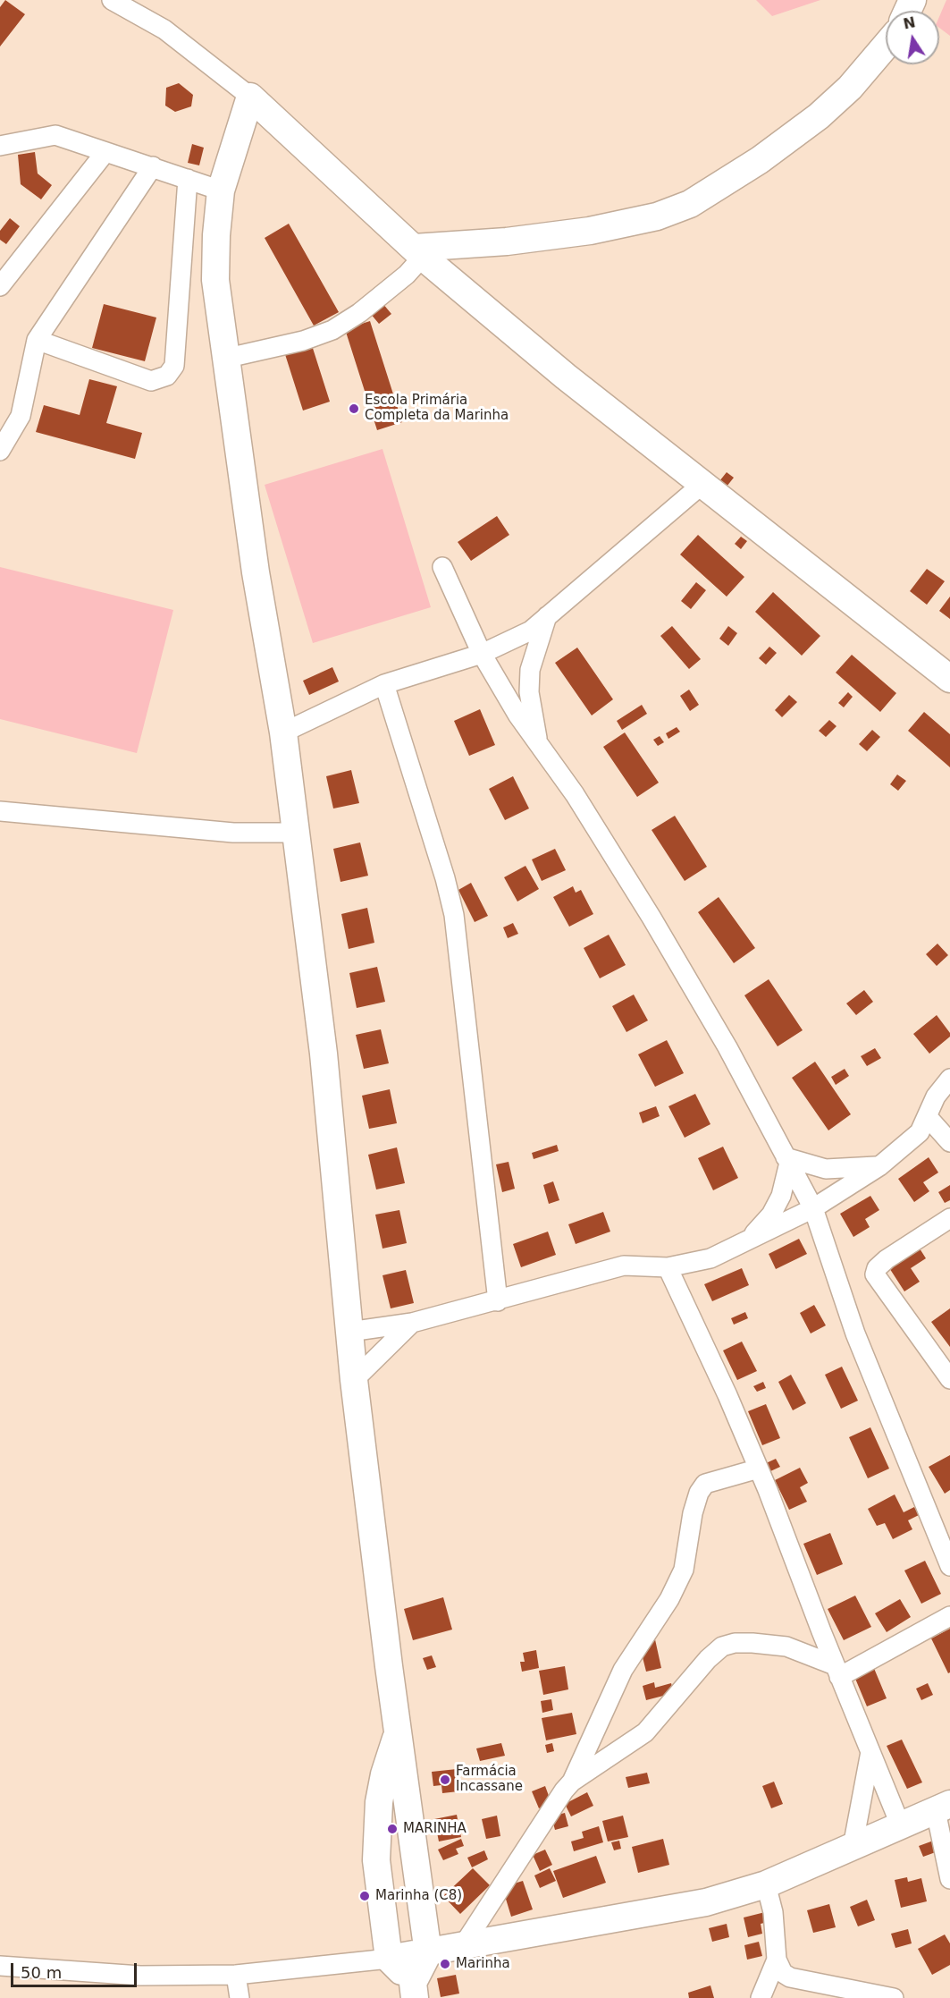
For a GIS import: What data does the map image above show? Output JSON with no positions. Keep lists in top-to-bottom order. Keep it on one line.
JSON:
{"places":["Escola Primária Completa da Marinha","Farmácia Incassane","MARINHA","Marinha (C8)","Marinha"],"scale_bar":"50 m","north":"top"}
